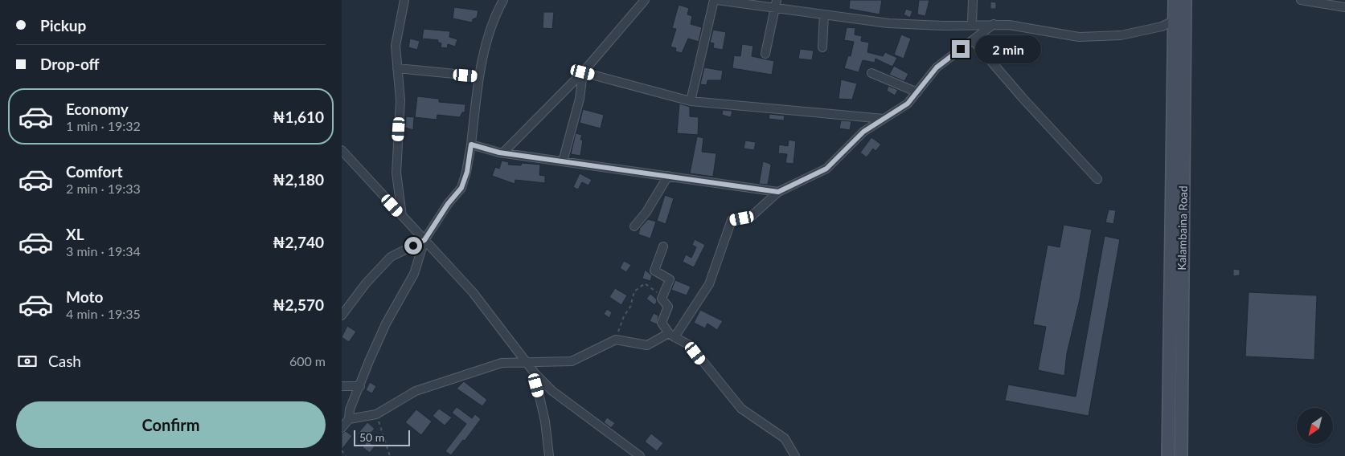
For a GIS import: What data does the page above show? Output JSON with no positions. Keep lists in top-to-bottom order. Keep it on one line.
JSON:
{"streets":{"main road":["Kalambaina Road"]},"scale_bar":"50 m","north":"bottom left","page":{"banner":["Pickup","Drop-off"],"bubble":"2 min","list":[{"name":"Economy","note":"1 min · 19:32","value":"₦1,610"},{"name":"Comfort","note":"2 min · 19:33","value":"₦2,180"},{"name":"XL","note":"3 min · 19:34","value":"₦2,740"},{"name":"Moto","note":"4 min · 19:35","value":"₦2,570"}],"pay":["Cash","600 m"],"buttons":"Confirm","scale":"50 m"}}
